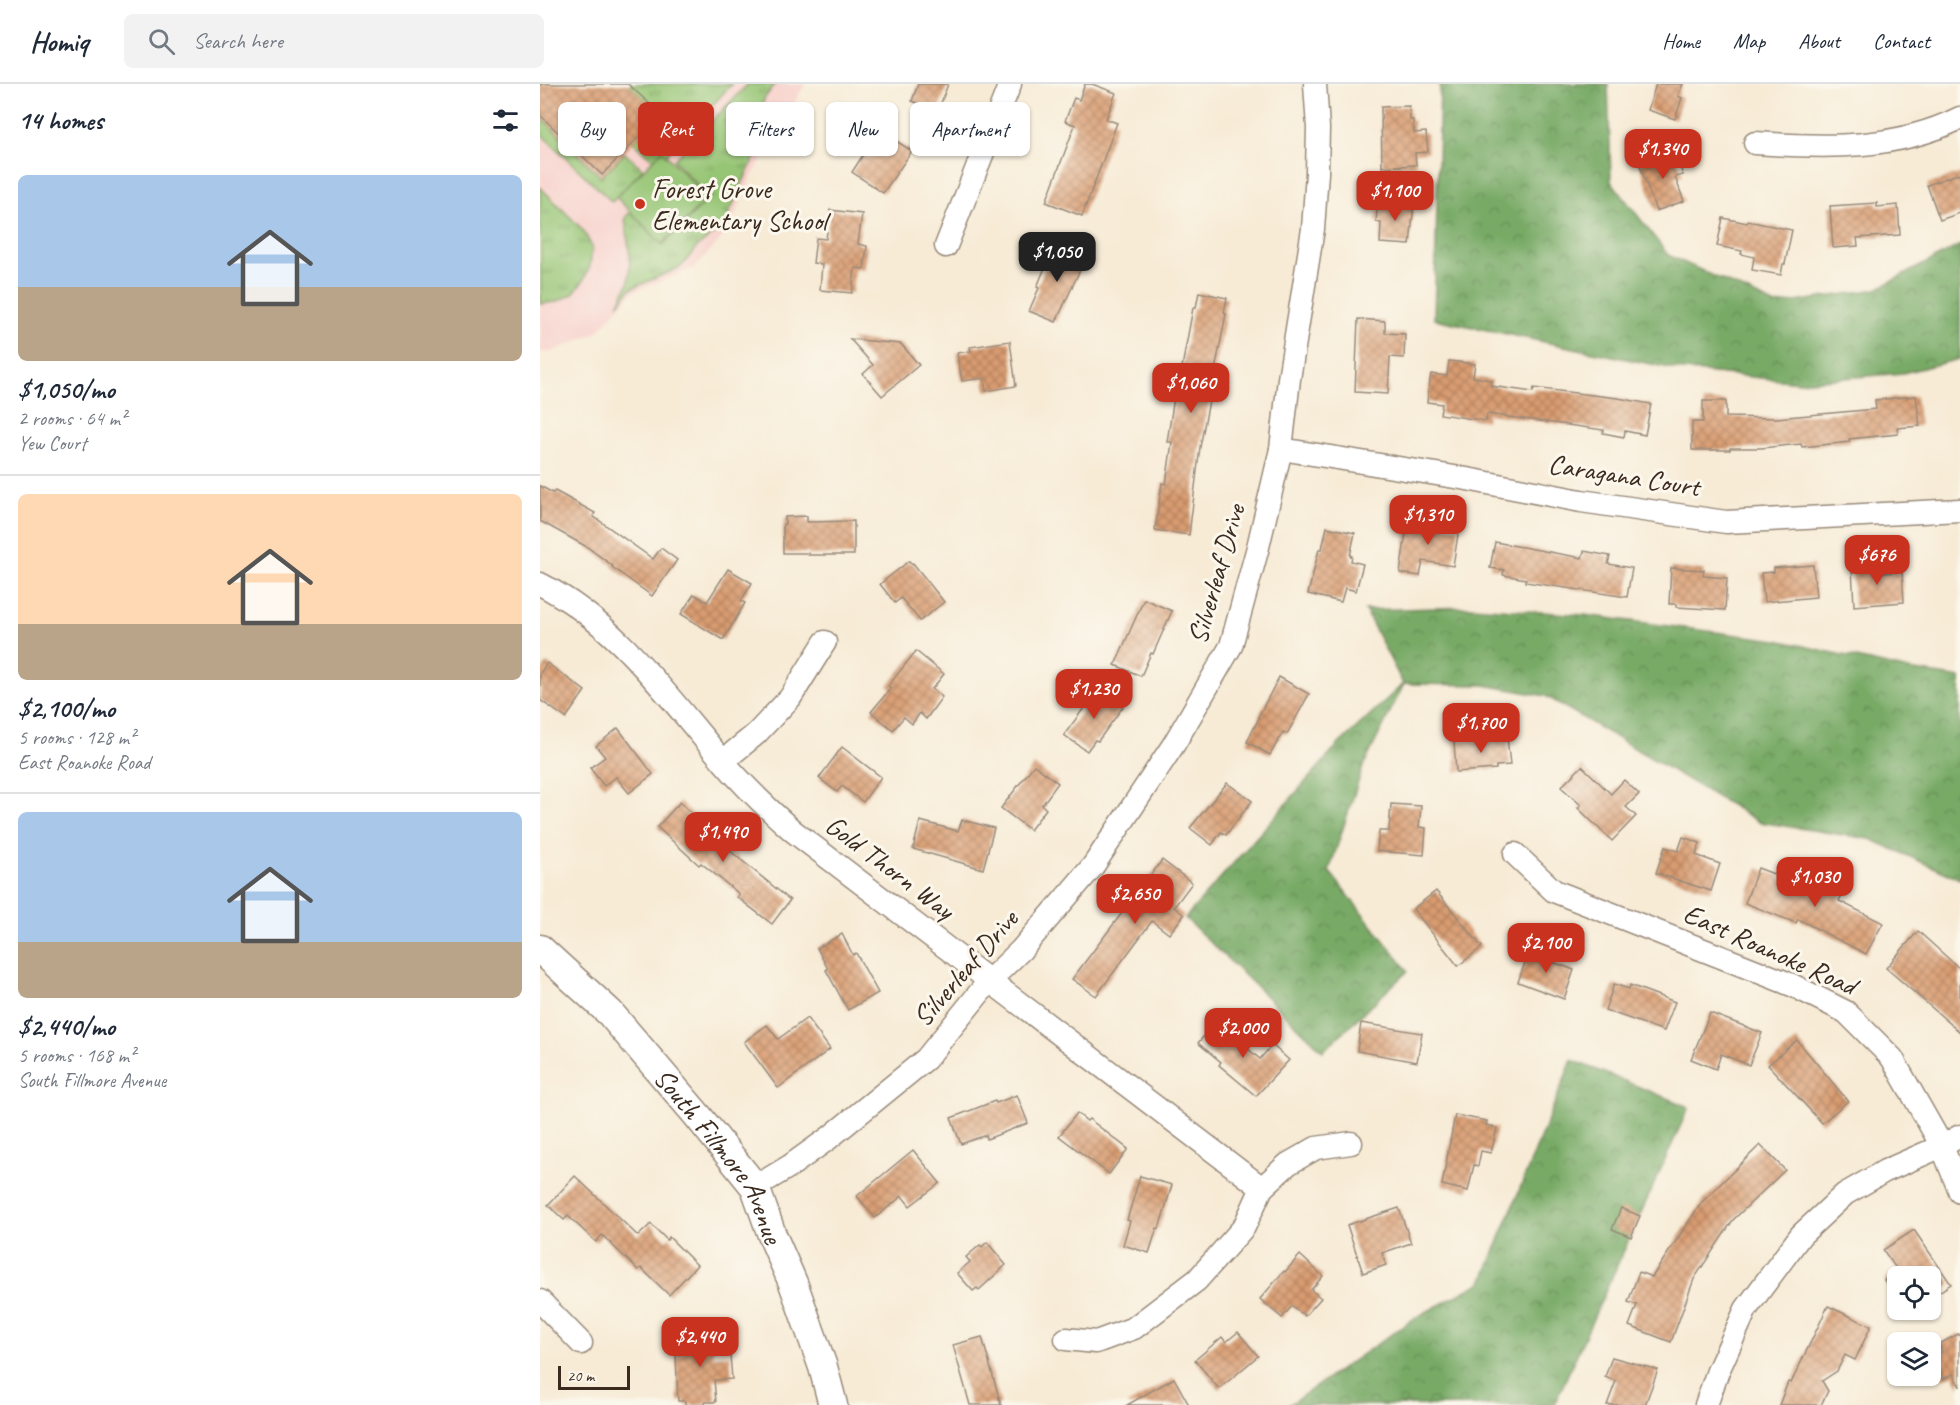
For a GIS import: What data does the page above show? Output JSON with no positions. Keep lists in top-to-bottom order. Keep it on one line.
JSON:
{"streets":{"street":["Caragana Court","Silverleaf Drive","Gold Thorn Way","East Roanoke Road","South Fillmore Avenue"]},"crossings":[["Caragana Court","Silverleaf Drive"],["Silverleaf Drive","Gold Thorn Way"],["Silverleaf Drive","South Fillmore Avenue"]],"places":["Forest Grove Elementary School"],"scale_bar":"20 m","page":{"header":"Homiq","search":"Search here","nav":["Home","Map","About","Contact"],"heading":"14 homes","chip":["Buy","Rent","Filters","New","Apartment"],"price":["$1,340","$1,100","$1,050","$1,060","$1,310","$676","$1,230","$1,700","$1,490","$1,030","$2,650","$2,100","$2,000","$2,440"],"list":[{"name":"$1,050/mo","note":"2 rooms · 64 m² · Yew Court"},{"name":"$2,100/mo","note":"5 rooms · 128 m² · East Roanoke Road"},{"name":"$2,440/mo","note":"5 rooms · 168 m² · South Fillmore Avenue"}],"scale":"20 m"}}
